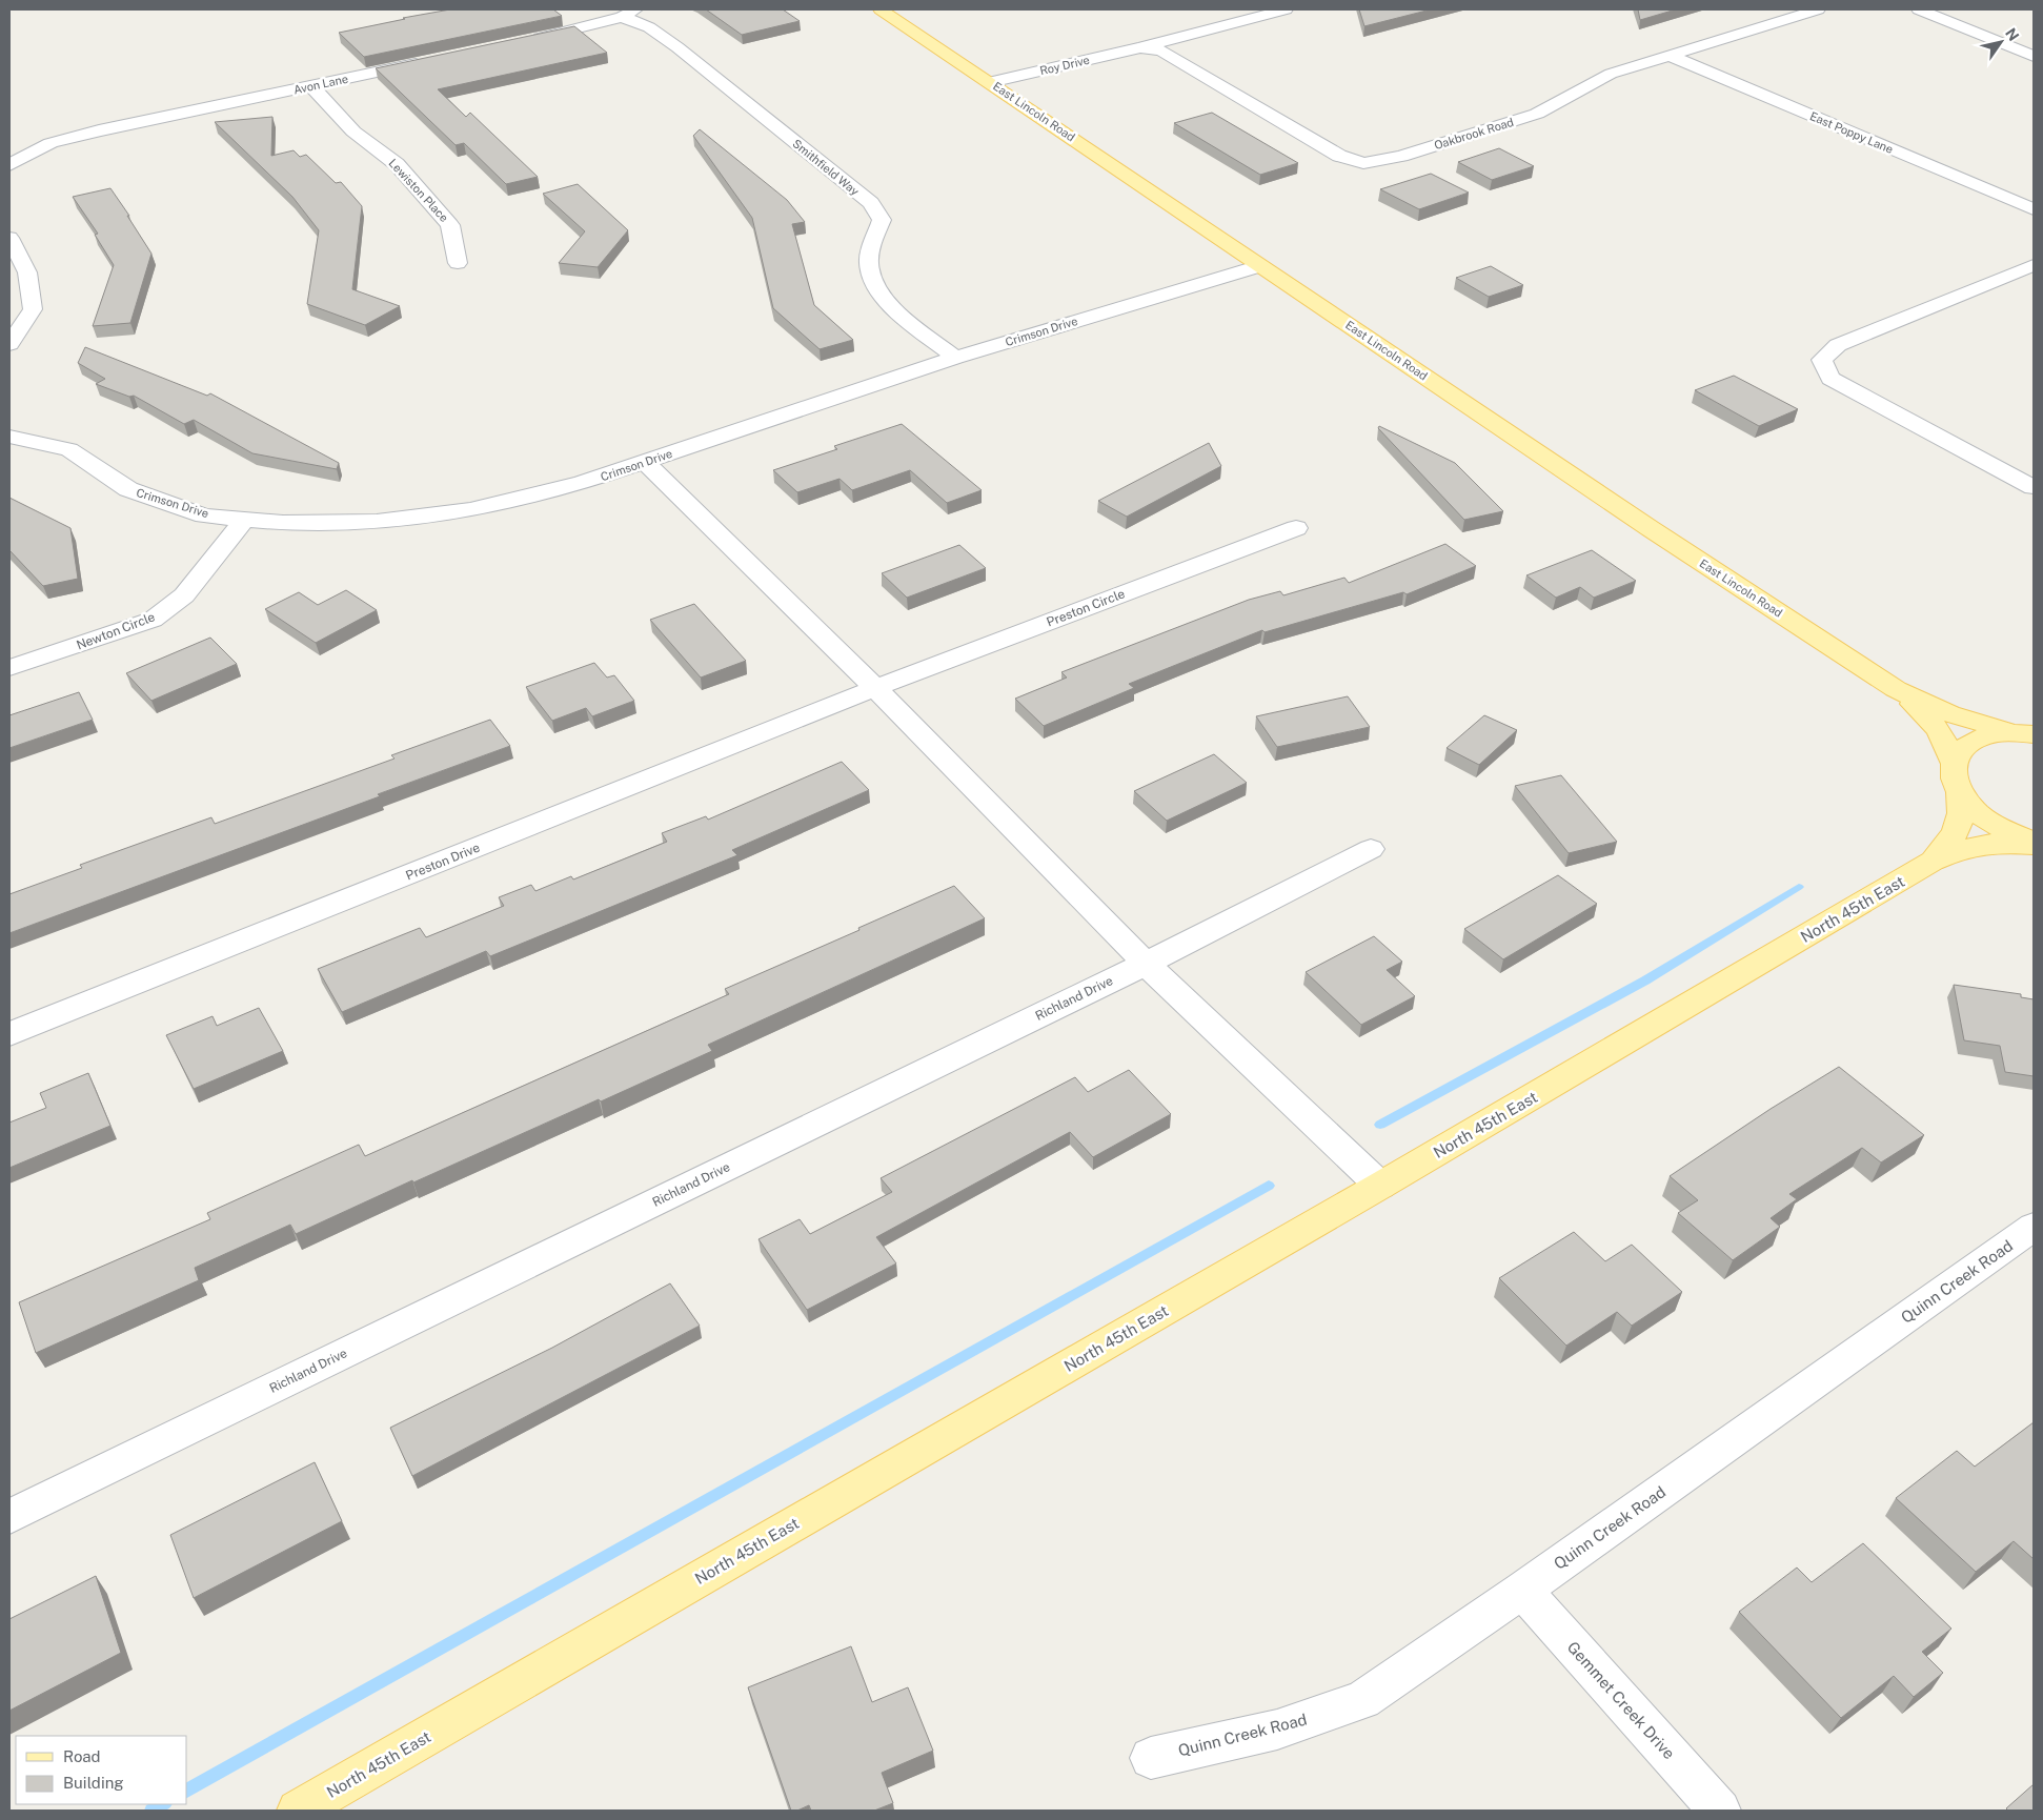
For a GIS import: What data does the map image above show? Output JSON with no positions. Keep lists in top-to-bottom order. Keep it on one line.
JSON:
{"streets":{"main road":["East Lincoln Road","North 45th East"],"street":["Roy Drive","Avon Lane","East Poppy Lane","Oakbrook Road","Smithfield Way","Lewiston Place","Crimson Drive","Preston Circle","Newton Circle","Preston Drive","Richland Drive","Quinn Creek Road","Gemmet Creek Drive"]},"crossings":[["Roy Drive","East Lincoln Road"],["Roy Drive","Oakbrook Road"],["Avon Lane","Lewiston Place"],["East Lincoln Road","Crimson Drive"],["East Lincoln Road","North 45th East"],["East Poppy Lane","Oakbrook Road"],["Smithfield Way","Crimson Drive"],["Crimson Drive","Newton Circle"],["Preston Circle","Preston Drive"],["Quinn Creek Road","Gemmet Creek Drive"]],"legend":["Road","Building"],"north":"top right"}
